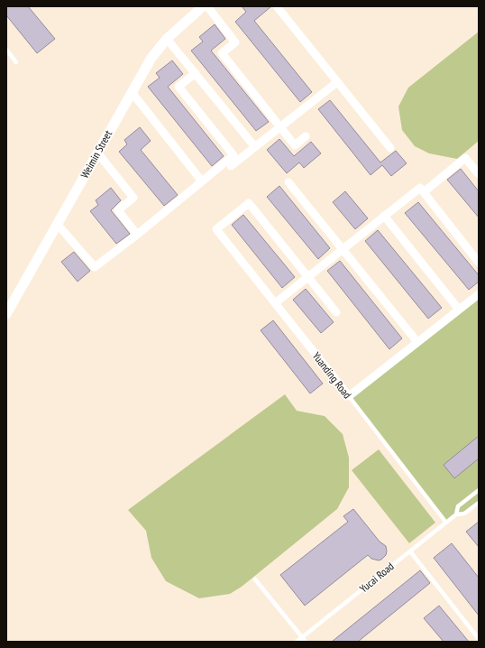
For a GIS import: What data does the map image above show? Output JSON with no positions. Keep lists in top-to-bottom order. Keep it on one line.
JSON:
{"streets":{"street":["Weimin Street","Yuanding Road"],"lane":["Yucai Road"]},"crossings":[["Yuanding Road","Yucai Road"]]}
